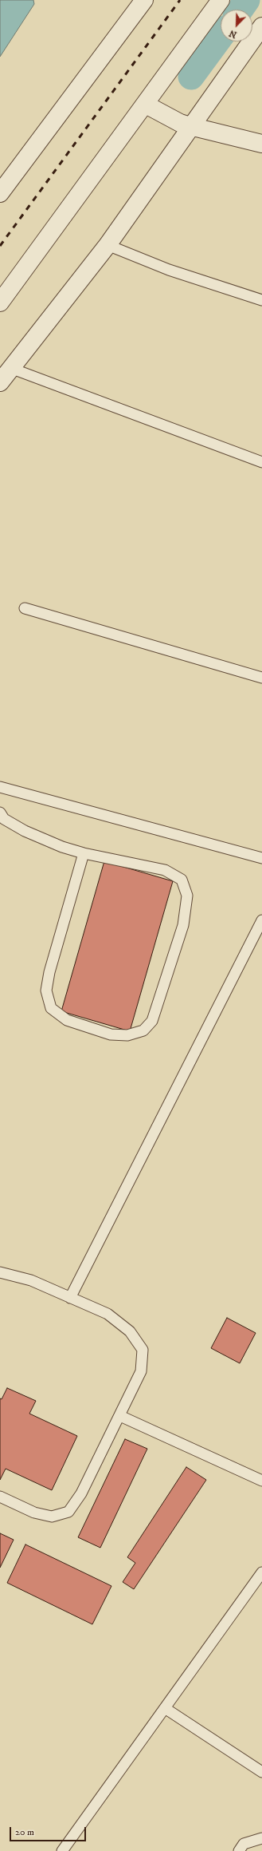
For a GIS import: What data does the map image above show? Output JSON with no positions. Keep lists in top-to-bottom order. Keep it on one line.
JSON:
{"scale_bar":"20 m","north":"bottom left"}
